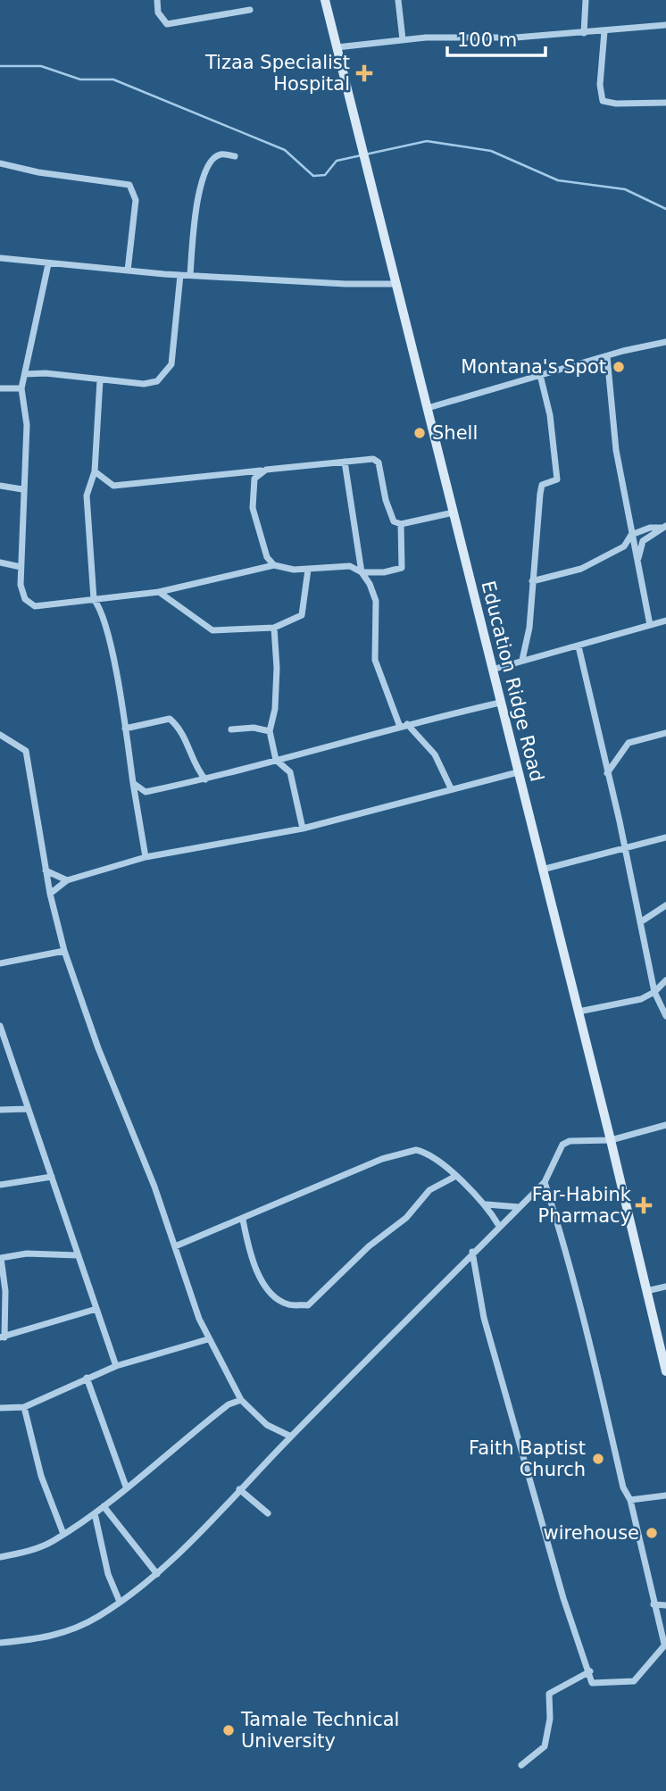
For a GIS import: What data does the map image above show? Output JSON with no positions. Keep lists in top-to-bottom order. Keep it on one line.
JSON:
{"streets":{"main road":["Education Ridge Road"]},"places":{"health":["Tizaa Specialist Hospital","Far-Habink Pharmacy"],"other":["Montana's Spot","Shell","Faith Baptist Church","wirehouse","Tamale Technical University"]},"scale_bar":"100 m"}
